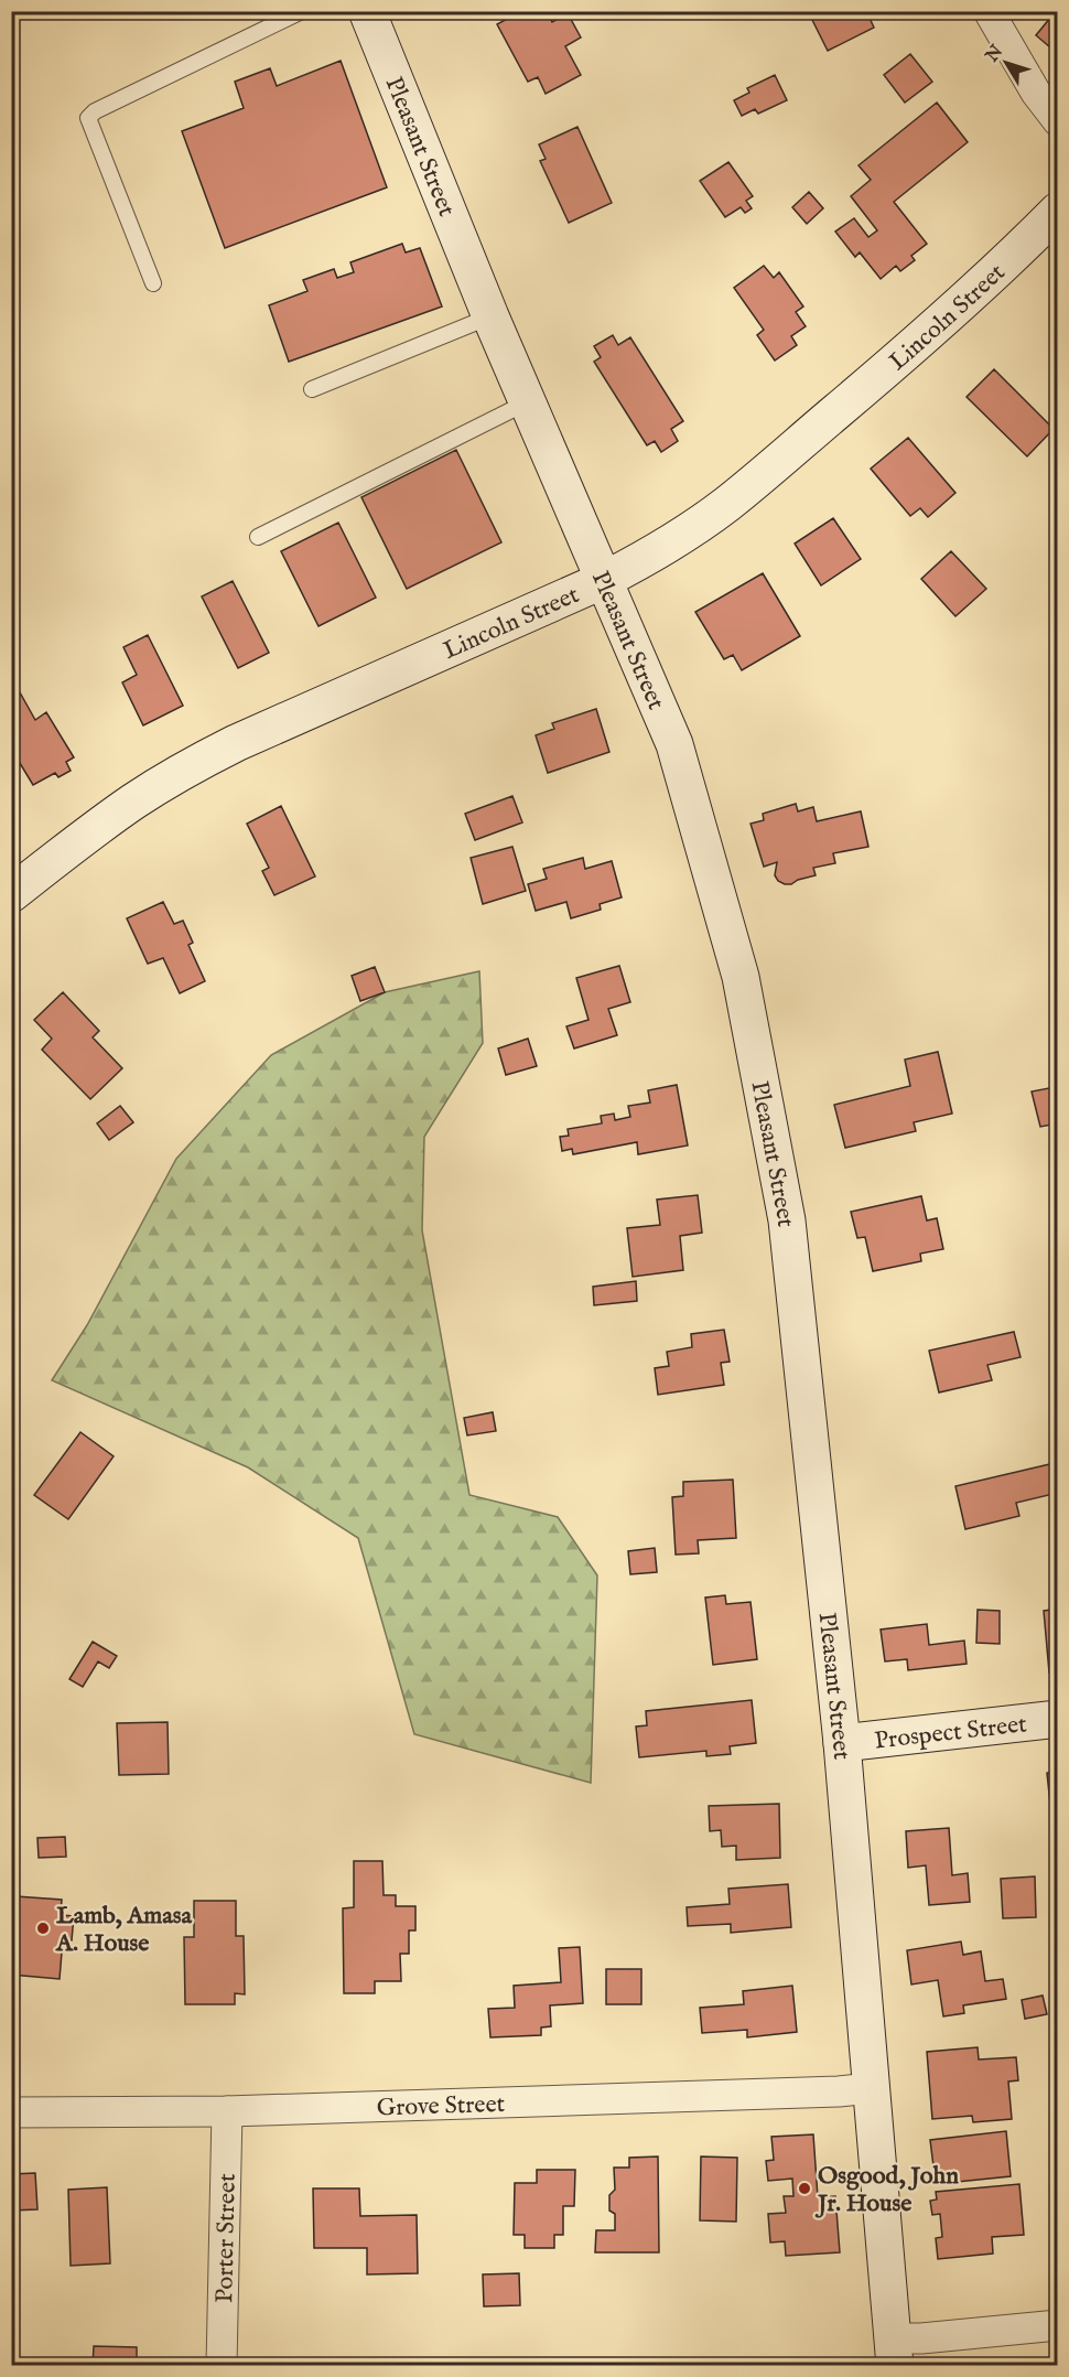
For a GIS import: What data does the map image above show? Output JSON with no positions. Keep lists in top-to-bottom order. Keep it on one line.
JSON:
{"streets":{"main road":["Pleasant Street","Lincoln Street","Prospect Street"],"street":["Grove Street","Porter Street"]},"crossings":[["Pleasant Street","Lincoln Street"],["Pleasant Street","Prospect Street"],["Pleasant Street","Grove Street"],["Grove Street","Porter Street"]],"places":["Lamb, Amasa A. House","Osgood, John Jr. House"],"north":"top left"}
